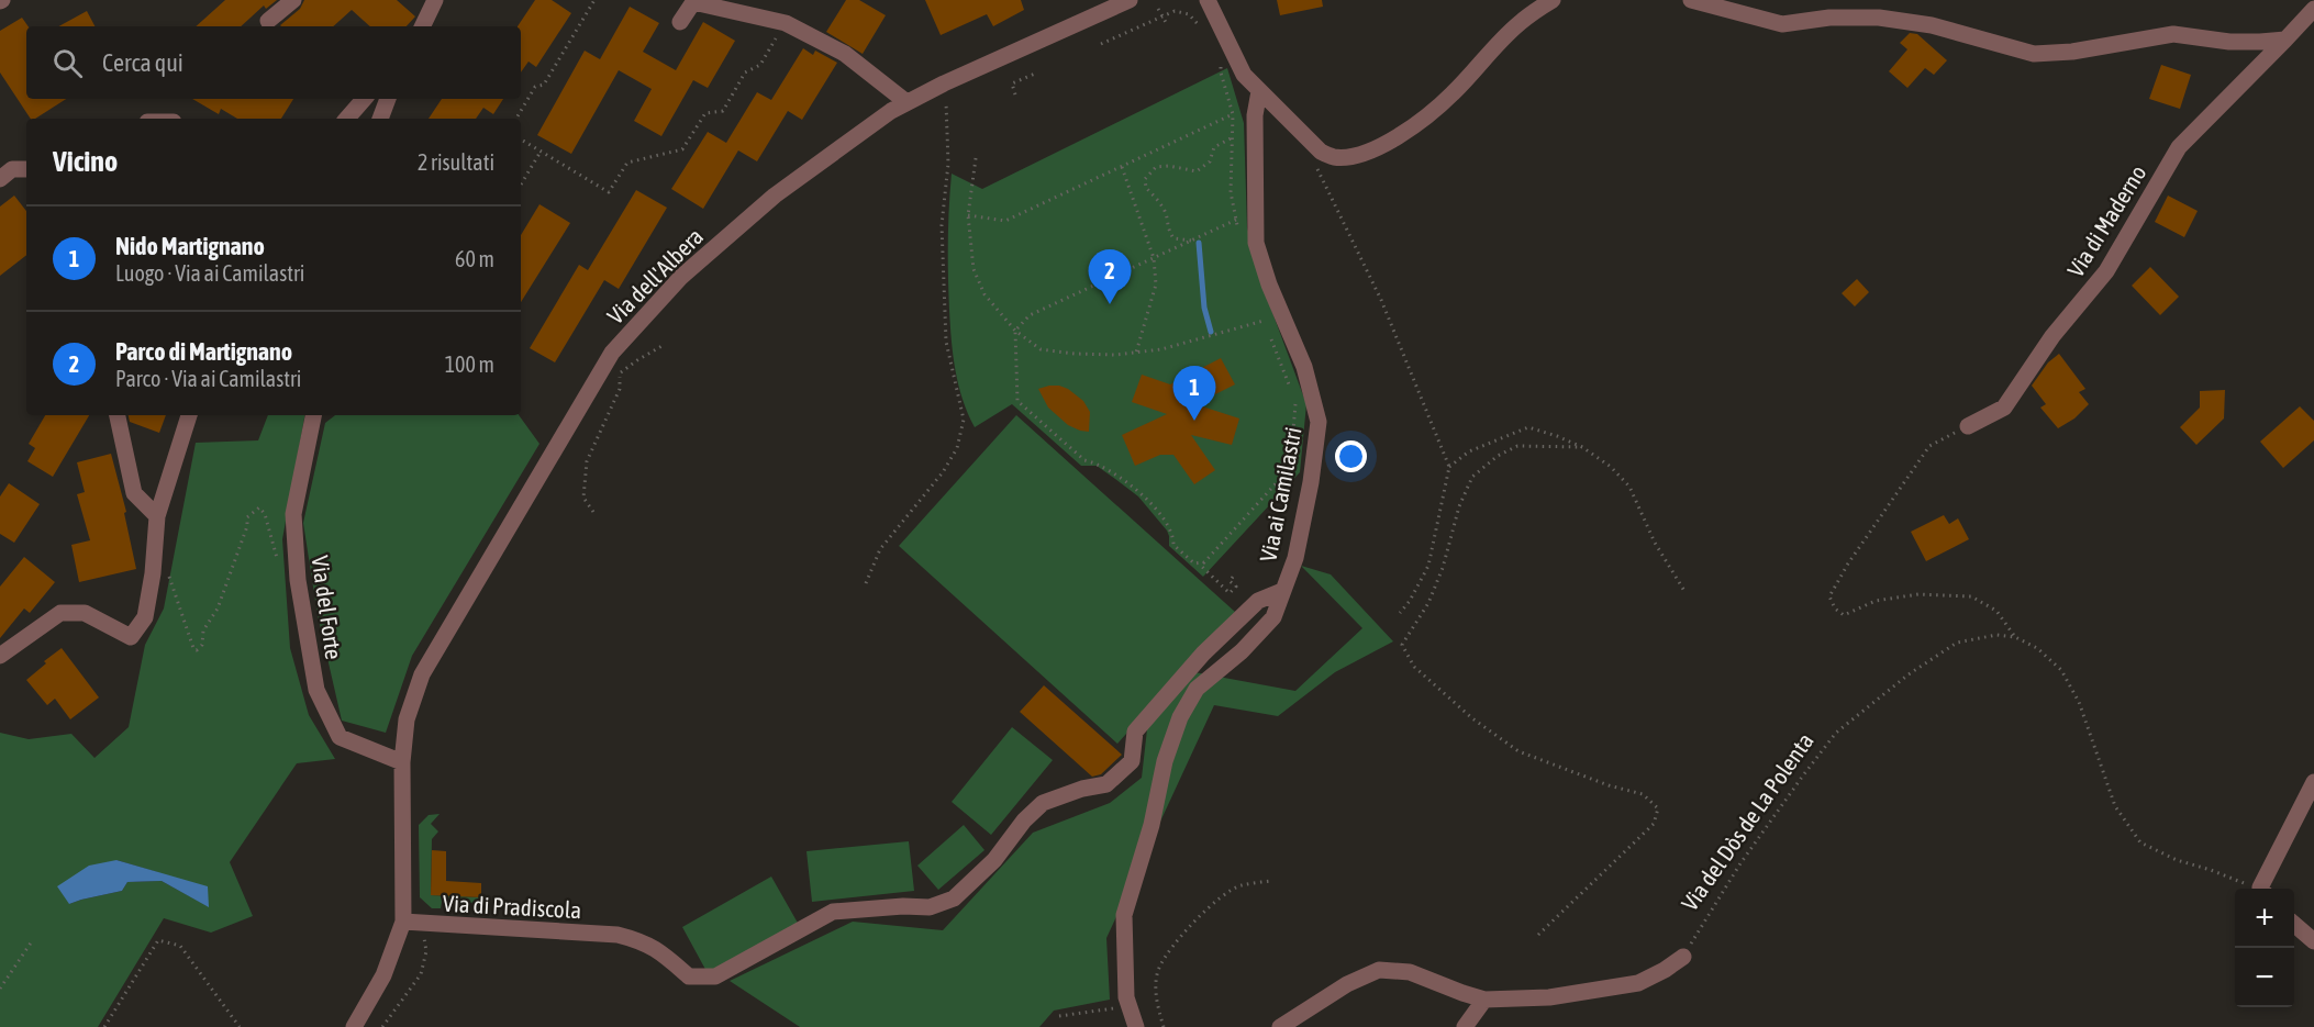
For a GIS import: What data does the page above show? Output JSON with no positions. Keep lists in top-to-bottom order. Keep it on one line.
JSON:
{"streets":{"street":["Via di Maderno","Via dell'Albera","Via ai Camilastri","Via del Forte","Via di Pradiscola"],"path":["Via del Dòs de La Polenta"]},"crossings":[["Via dell'Albera","Via del Forte"],["Via ai Camilastri","Via di Pradiscola"]],"page":{"search":"Cerca qui","heading":["Vicino","2 risultati"],"list":[{"mark":"1","name":"Nido Martignano","note":"Luogo · Via ai Camilastri","value":"60 m"},{"mark":"2","name":"Parco di Martignano","note":"Parco · Via ai Camilastri","value":"100 m"}],"pins":["2","1"],"map_buttons":["+","−"]}}
